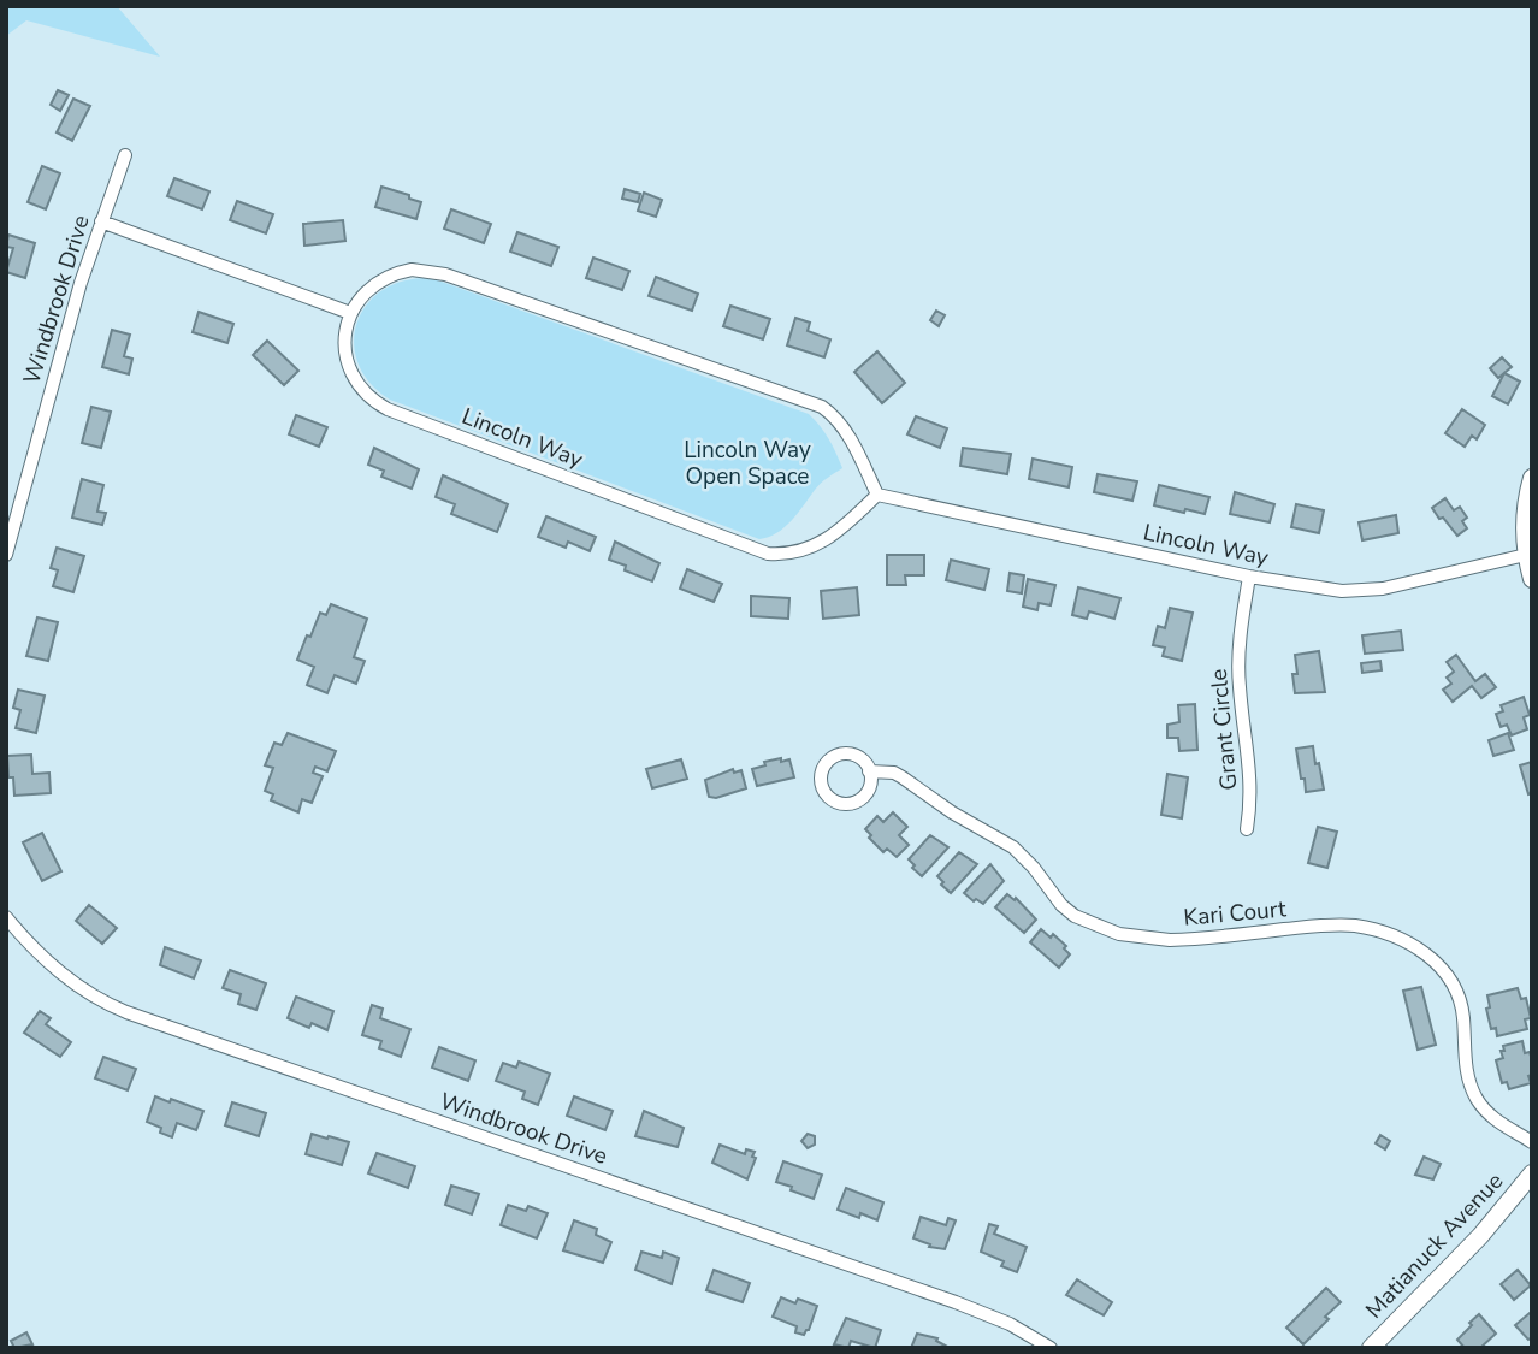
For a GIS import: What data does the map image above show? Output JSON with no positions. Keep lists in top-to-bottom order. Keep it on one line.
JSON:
{"streets":{"street":["Windbrook Drive","Lincoln Way","Grant Circle","Kari Court","Matianuck Avenue"]},"crossings":[["Lincoln Way","Grant Circle"]],"parks":["Lincoln Way Open Space"]}
